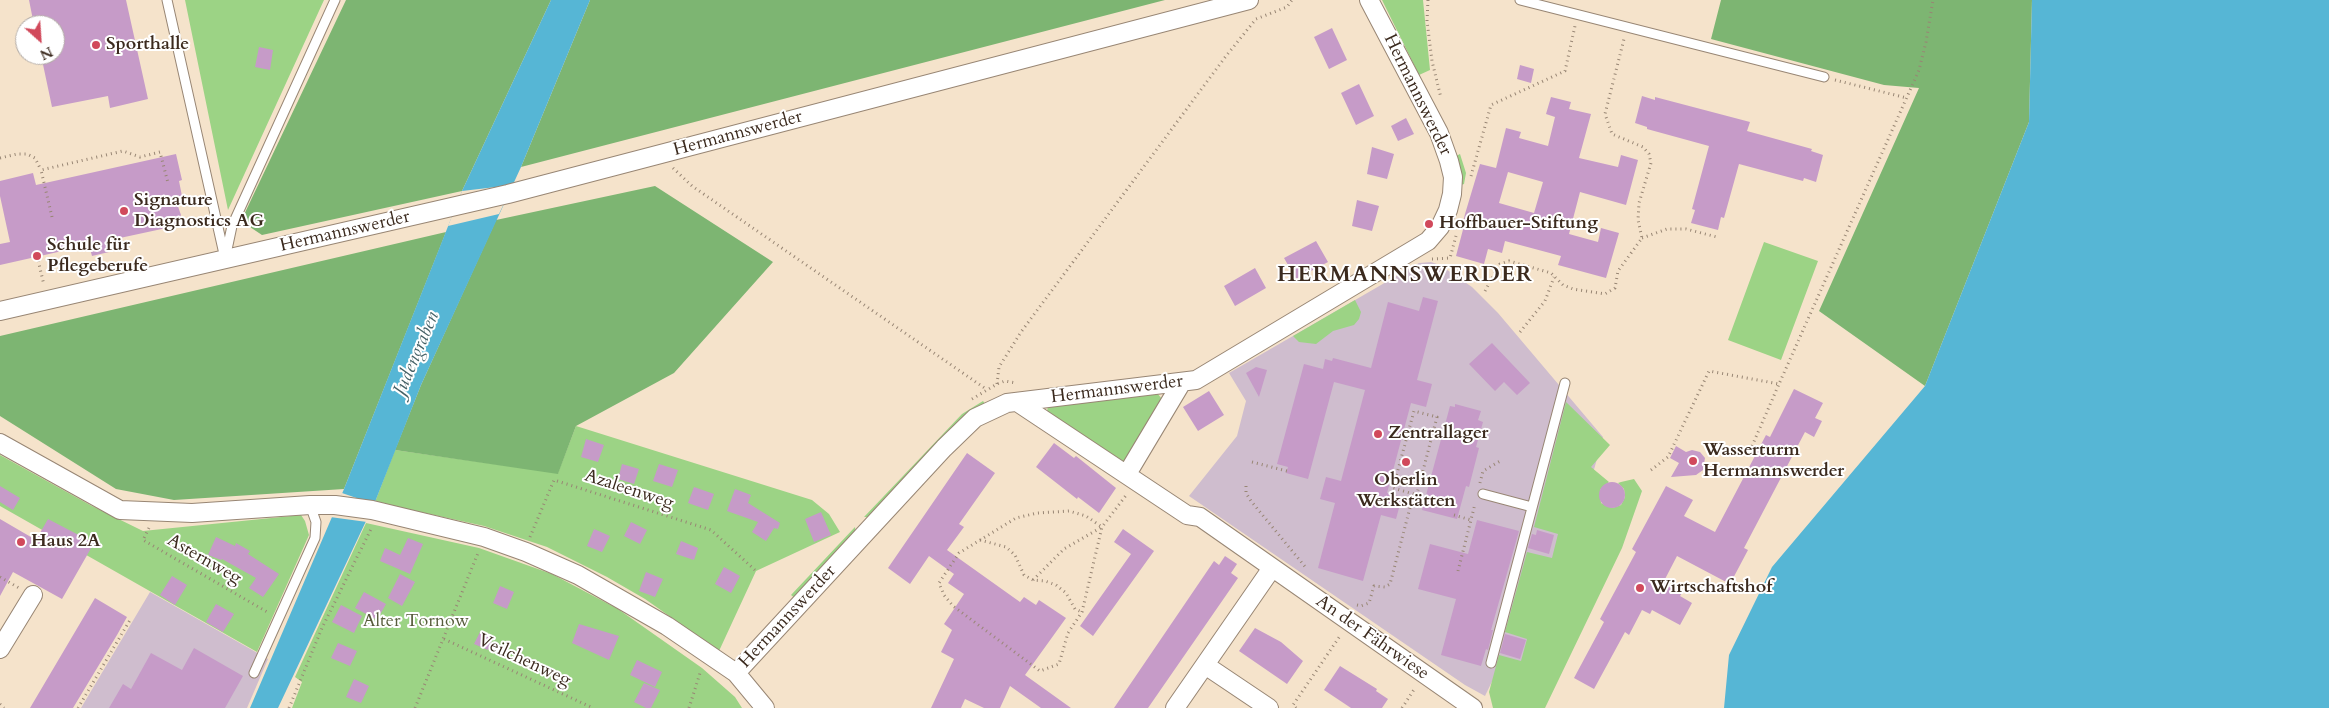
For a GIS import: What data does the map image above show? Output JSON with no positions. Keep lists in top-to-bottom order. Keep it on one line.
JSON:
{"streets":{"street":["Hermannswerder","An der Fährwiese"],"path":["Azaleenweg","Asternweg","Veilchenweg"]},"crossings":[["Hermannswerder","An der Fährwiese"]],"districts":["HERMANNSWERDER"],"water":["Judengraben"],"parks":["Alter Tornow"],"places":["Sporthalle","Signature Diagnostics AG","Hoffbauer-Stiftung","Schule für Pflegeberufe","Zentrallager","Wasserturm Hermannswerder","Oberlin Werkstätten","Haus 2A","Wirtschaftshof"],"north":"bottom right"}
